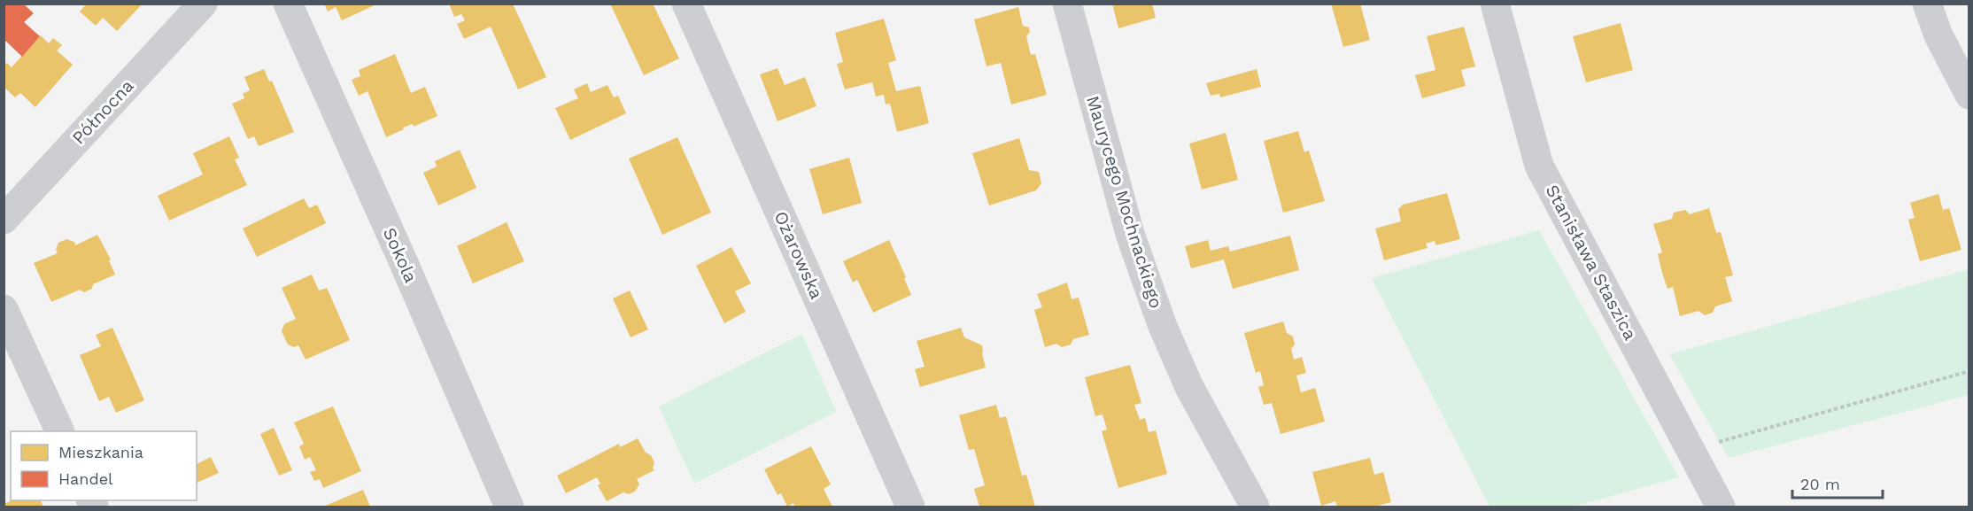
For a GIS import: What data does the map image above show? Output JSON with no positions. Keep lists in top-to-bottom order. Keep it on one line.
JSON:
{"streets":{"street":["Północna","Maurycego Mochnackiego","Sokola","Ożarowska","Stanisława Staszica"]},"legend":["Mieszkania","Handel"],"scale_bar":"20 m"}
